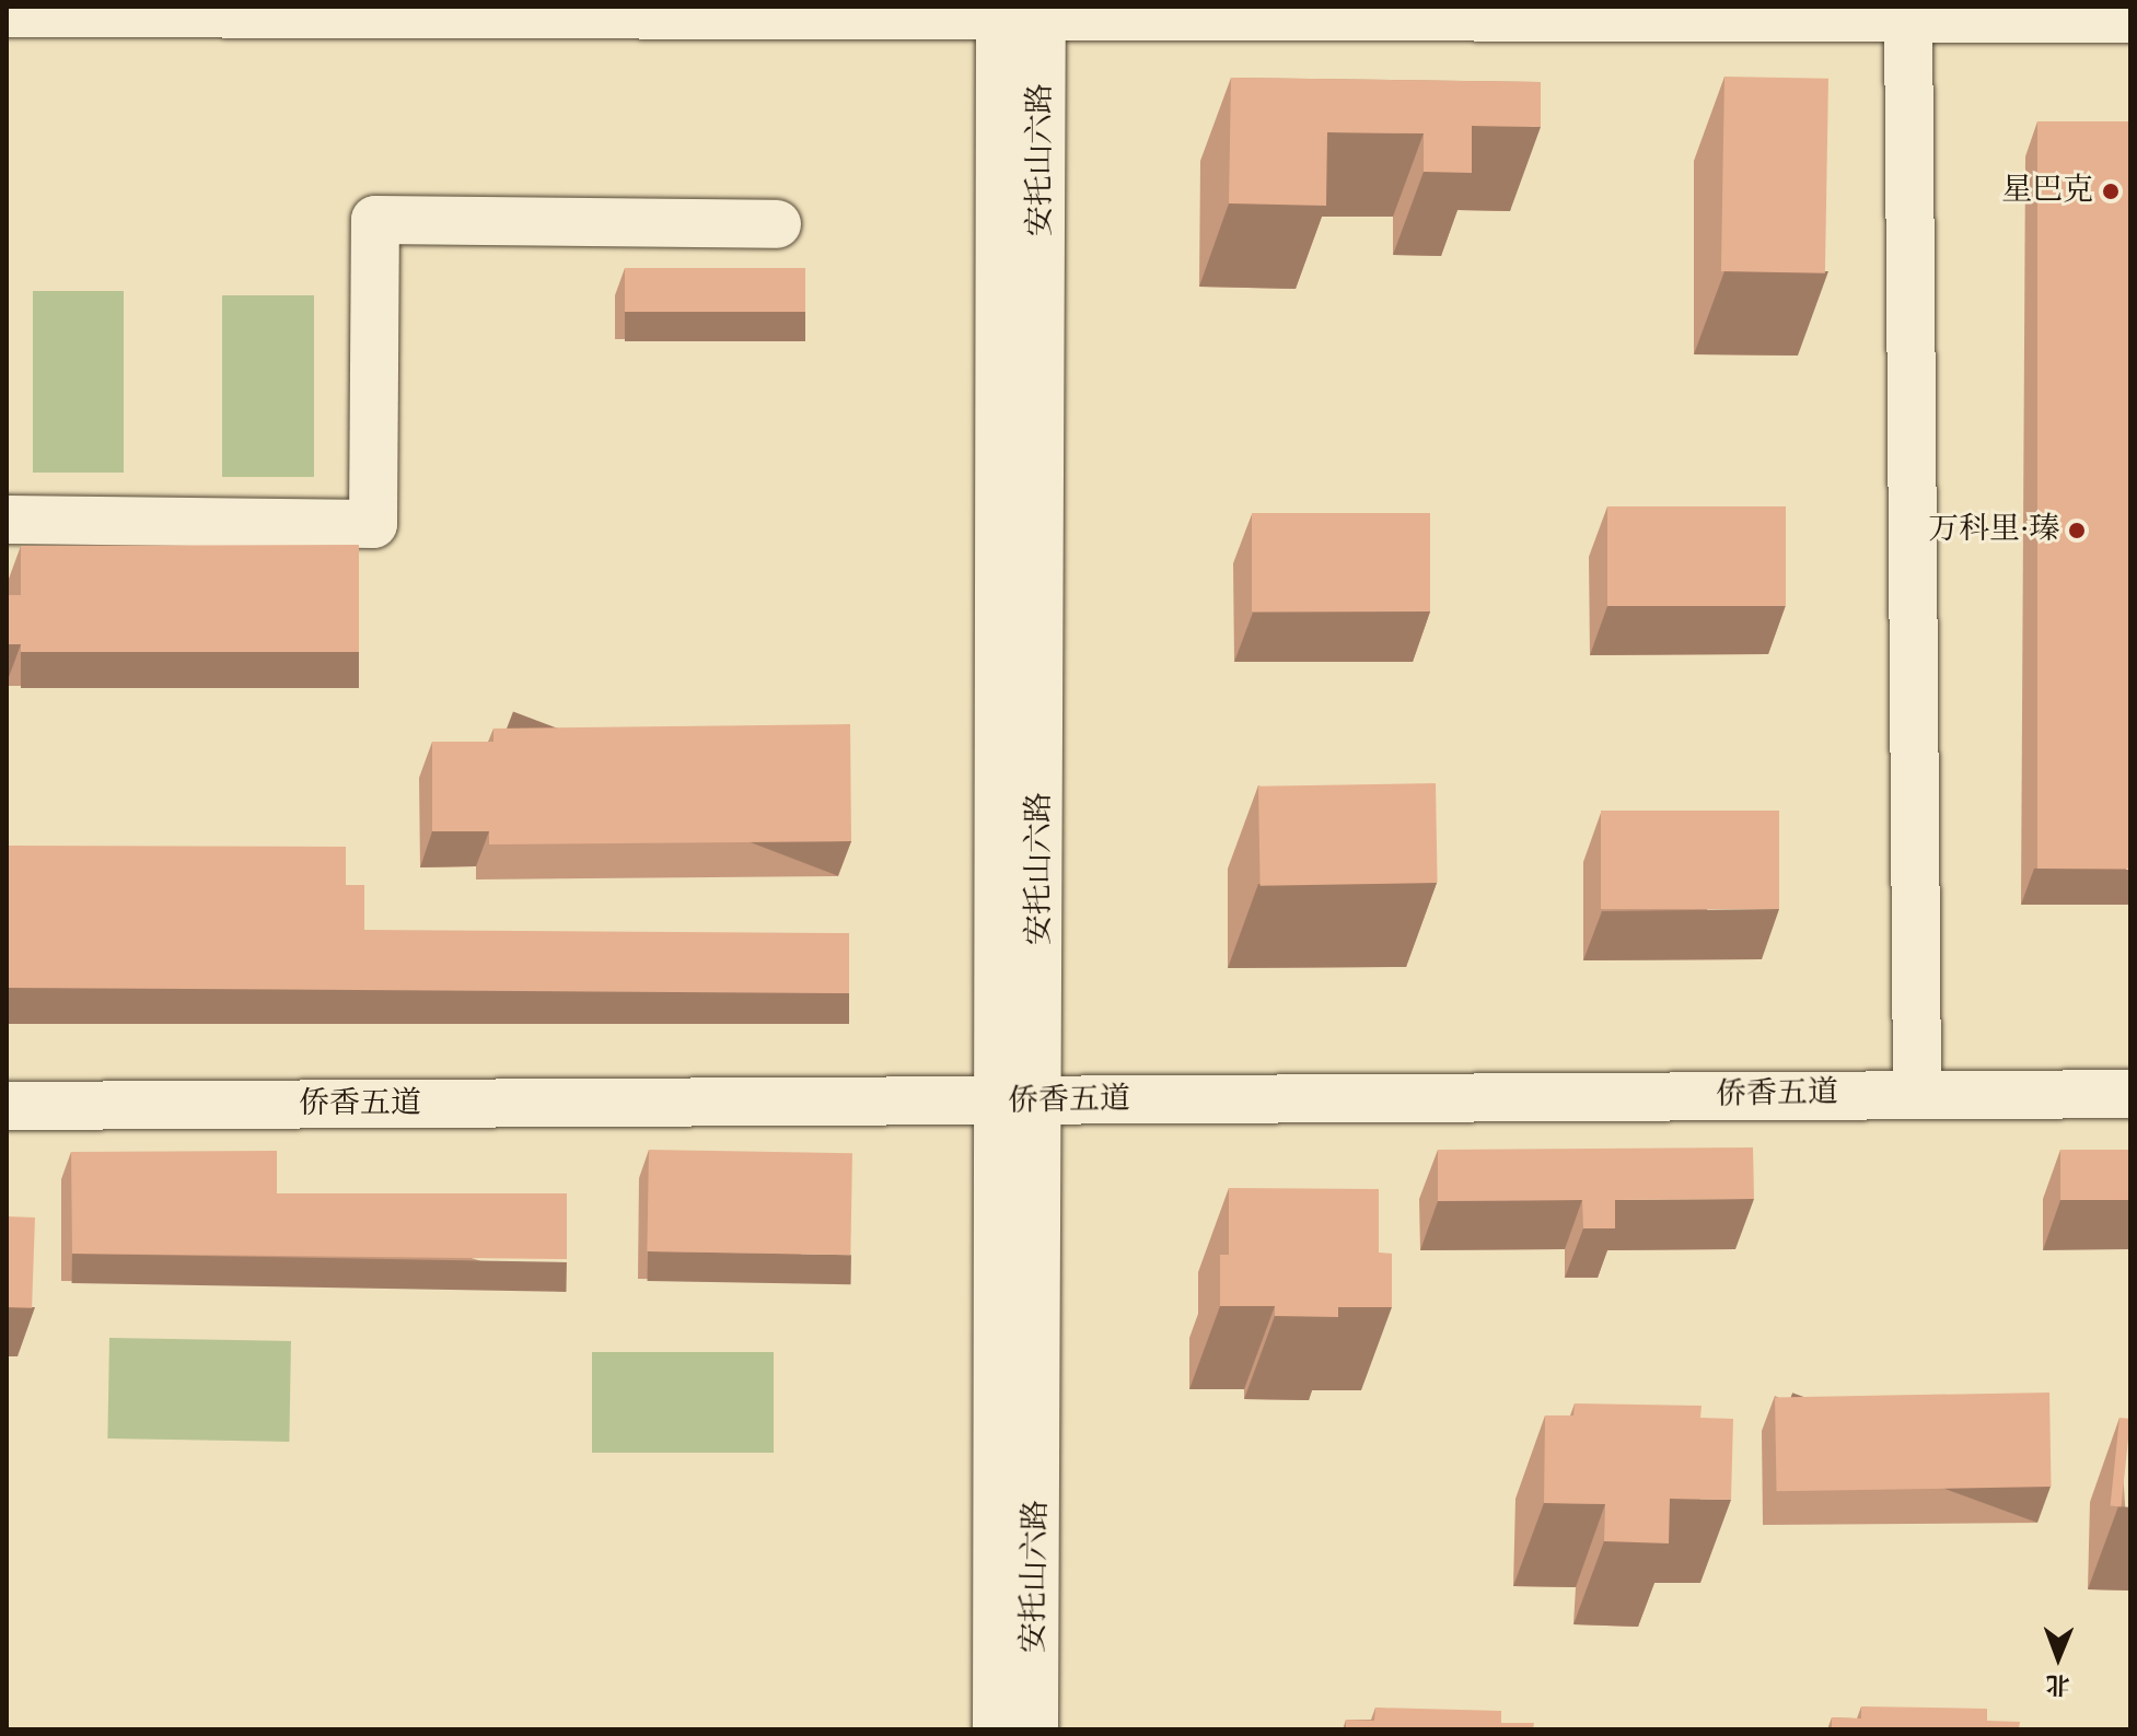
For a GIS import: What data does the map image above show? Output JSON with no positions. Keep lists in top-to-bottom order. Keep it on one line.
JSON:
{"streets":{"street":["安托山六路","侨香五道"]},"crossings":[["安托山六路","侨香五道"]],"places":["星巴克","万科里·瑧"],"north":"bottom"}
